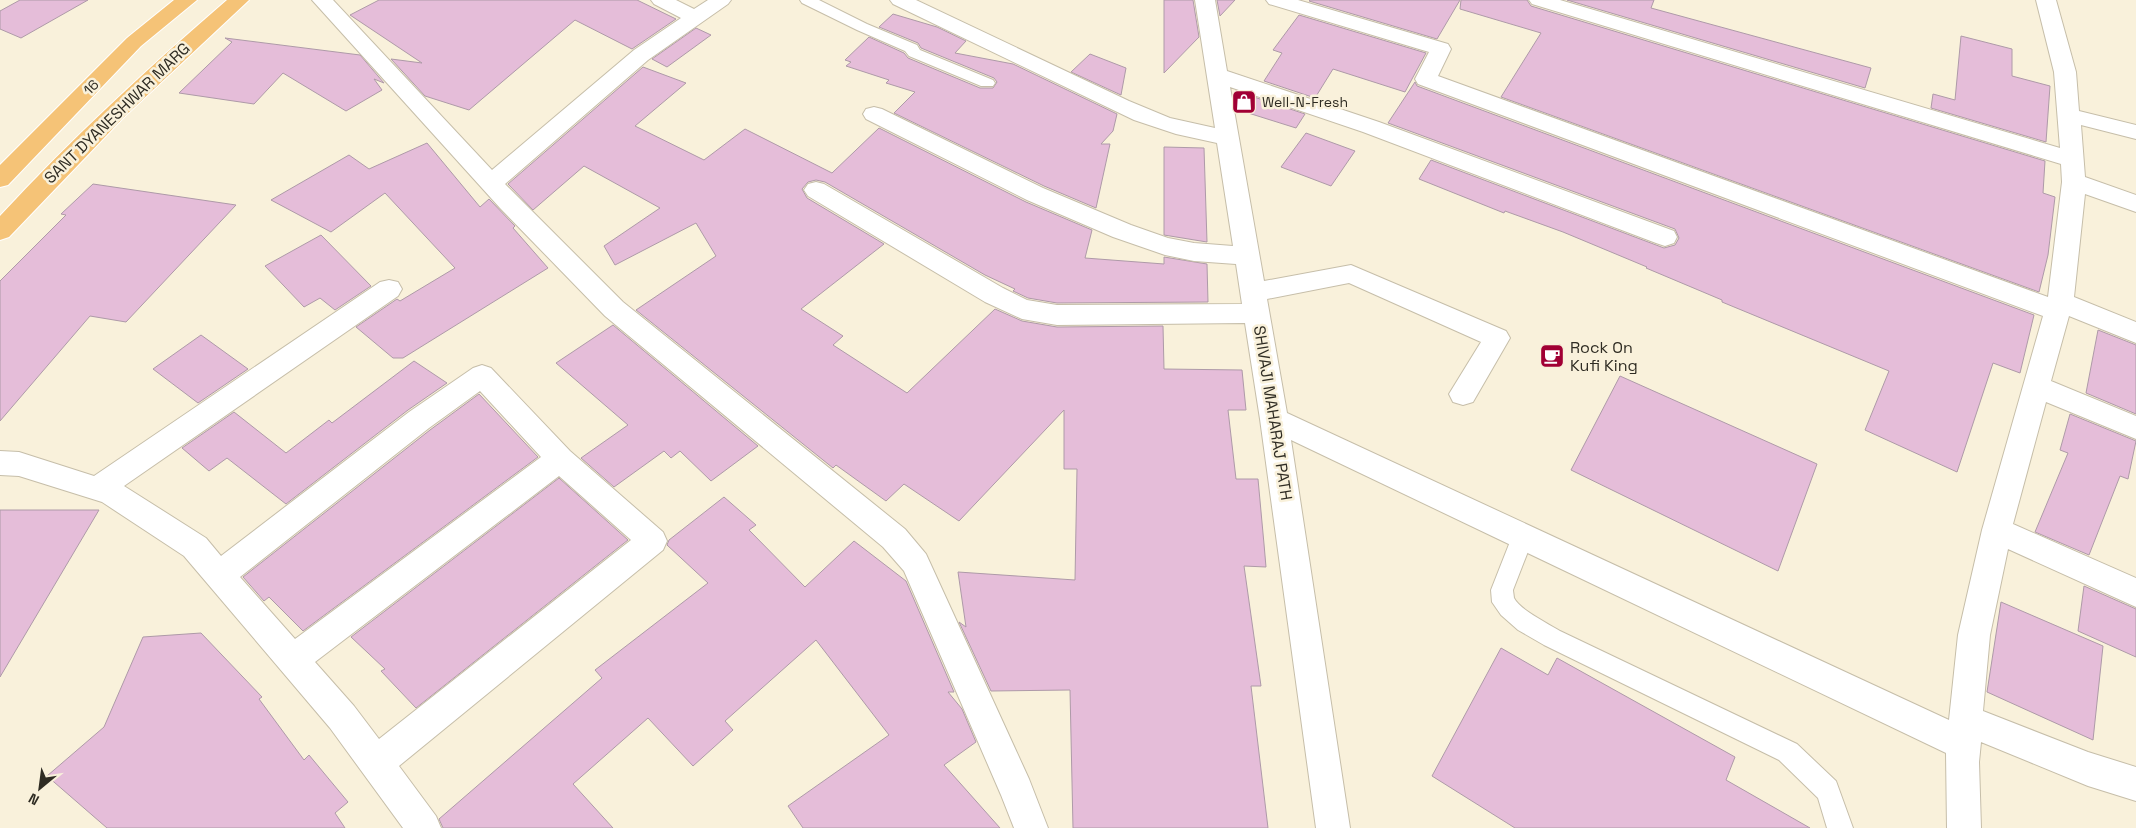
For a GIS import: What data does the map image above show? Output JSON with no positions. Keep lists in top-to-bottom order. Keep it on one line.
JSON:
{"streets":{"main road":["16","SANT DYANESHWAR MARG"],"street":["SHIVAJI MAHARAJ PATH"]},"places":{"shop":["Well-N-Fresh"],"cafe":["Rock On Kufi King"]},"north":"bottom left"}
